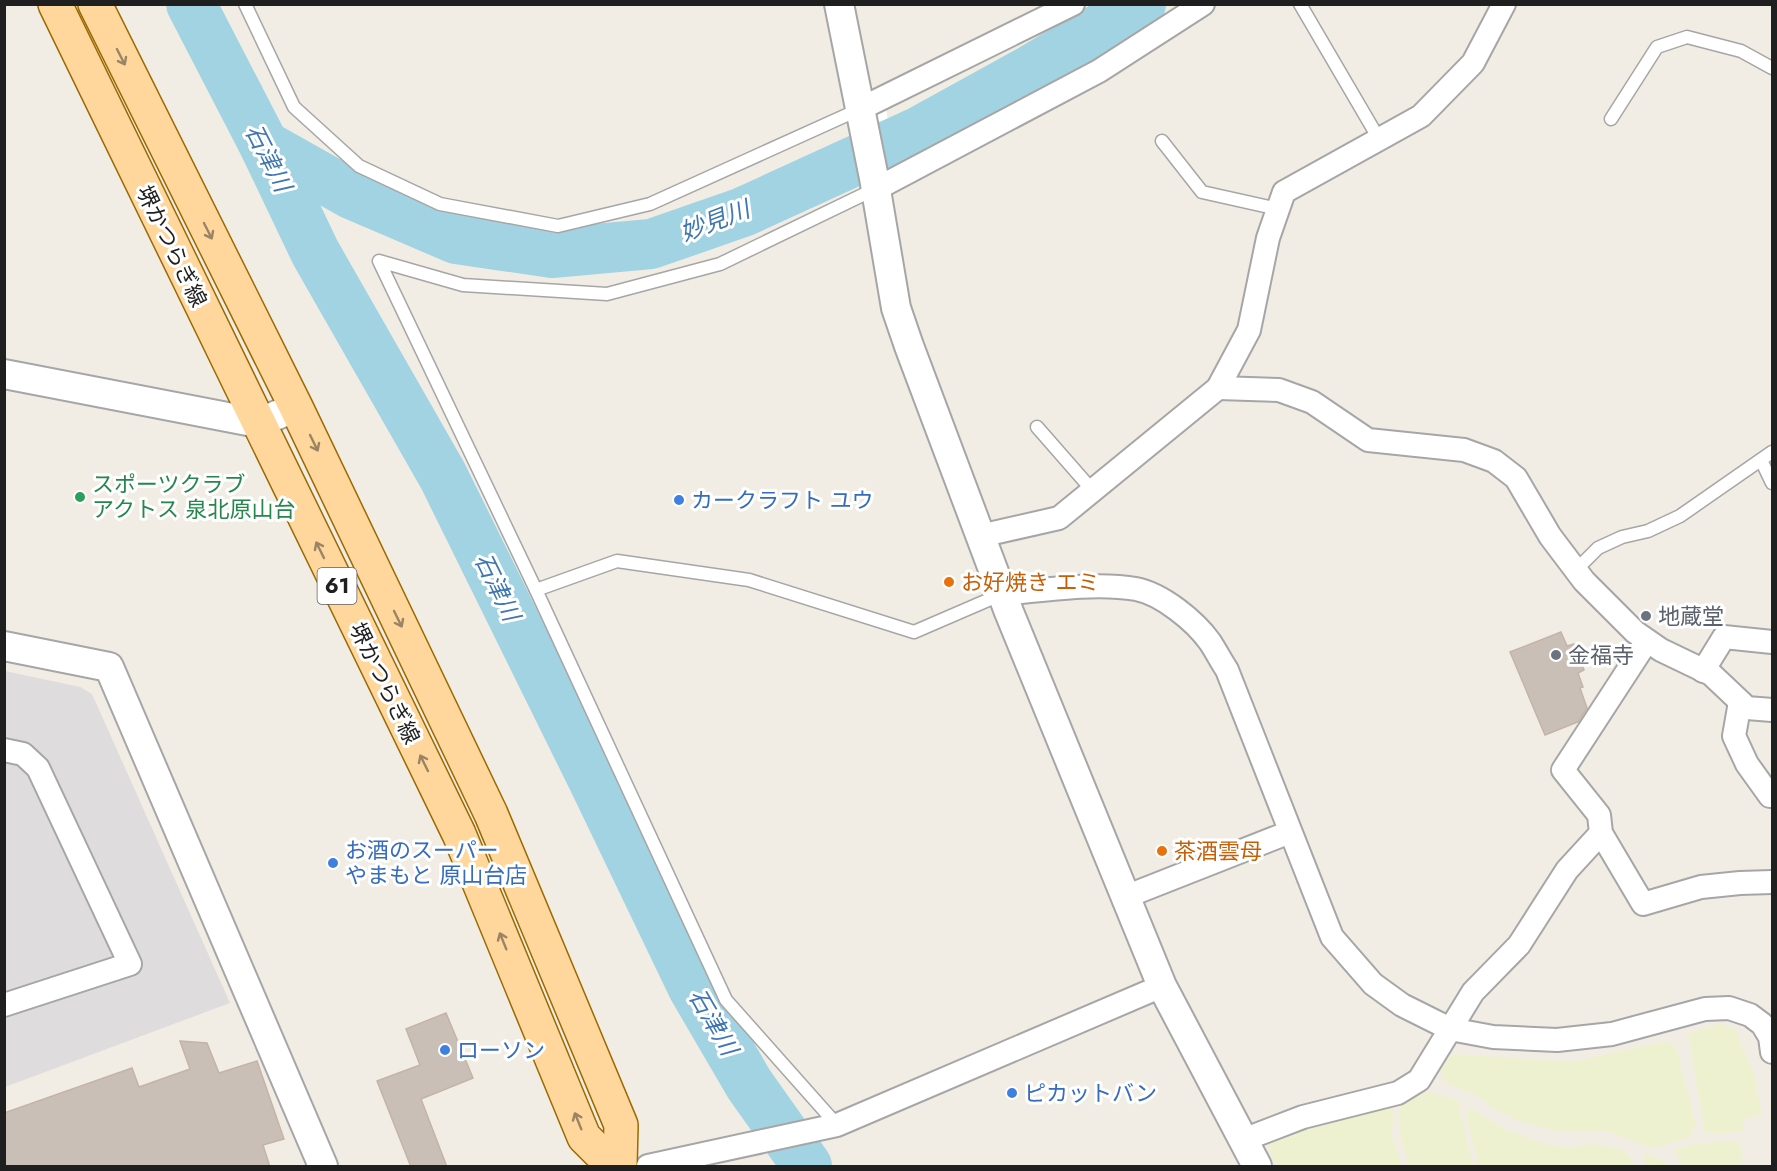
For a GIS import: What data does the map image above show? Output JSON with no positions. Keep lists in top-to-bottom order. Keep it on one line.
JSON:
{"streets":{"main road":["堺かつらぎ線","61"]},"water":["石津川","妙見川"],"places":["スポーツクラブ アクトス 泉北原山台","カークラフト ユウ","お好焼き エミ","地蔵堂","金福寺","茶酒雲母","お酒のスーパー やまもと 原山台店","ローソン","ピカットバン"]}
